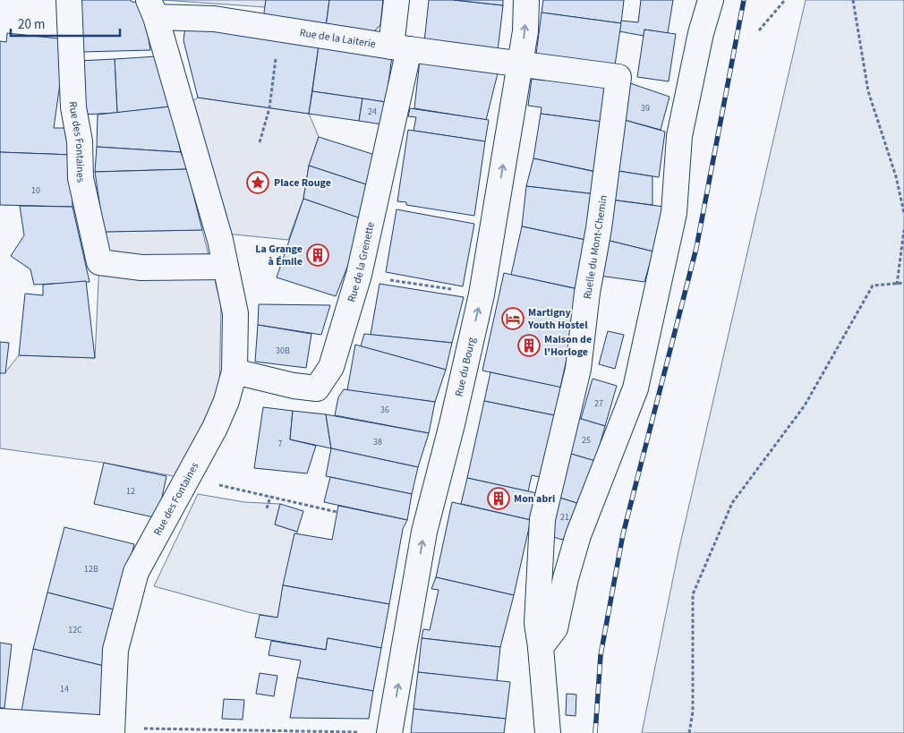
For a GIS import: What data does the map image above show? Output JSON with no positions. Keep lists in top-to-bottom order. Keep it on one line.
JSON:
{"streets":{"street":["Rue de la Laiterie","Rue des Fontaines","Ruelle du Mont-Chemin","Rue de la Grenette","Rue du Bourg"]},"crossings":[["Rue de la Laiterie","Rue des Fontaines"],["Rue de la Laiterie","Ruelle du Mont-Chemin"],["Rue de la Laiterie","Rue de la Grenette"],["Rue de la Laiterie","Rue du Bourg"],["Rue des Fontaines","Rue de la Grenette"],["Ruelle du Mont-Chemin","Rue du Bourg"]],"places":{"place":["Place Rouge"],"building":["La Grange à Émile","Maison de l'Horloge","Mon abri"],"hotel":["Martigny Youth Hostel"]},"house_numbers":["39","24","10","30B","27","36","25","38","7","12","21","12B","12C","14"],"scale_bar":"20 m"}
